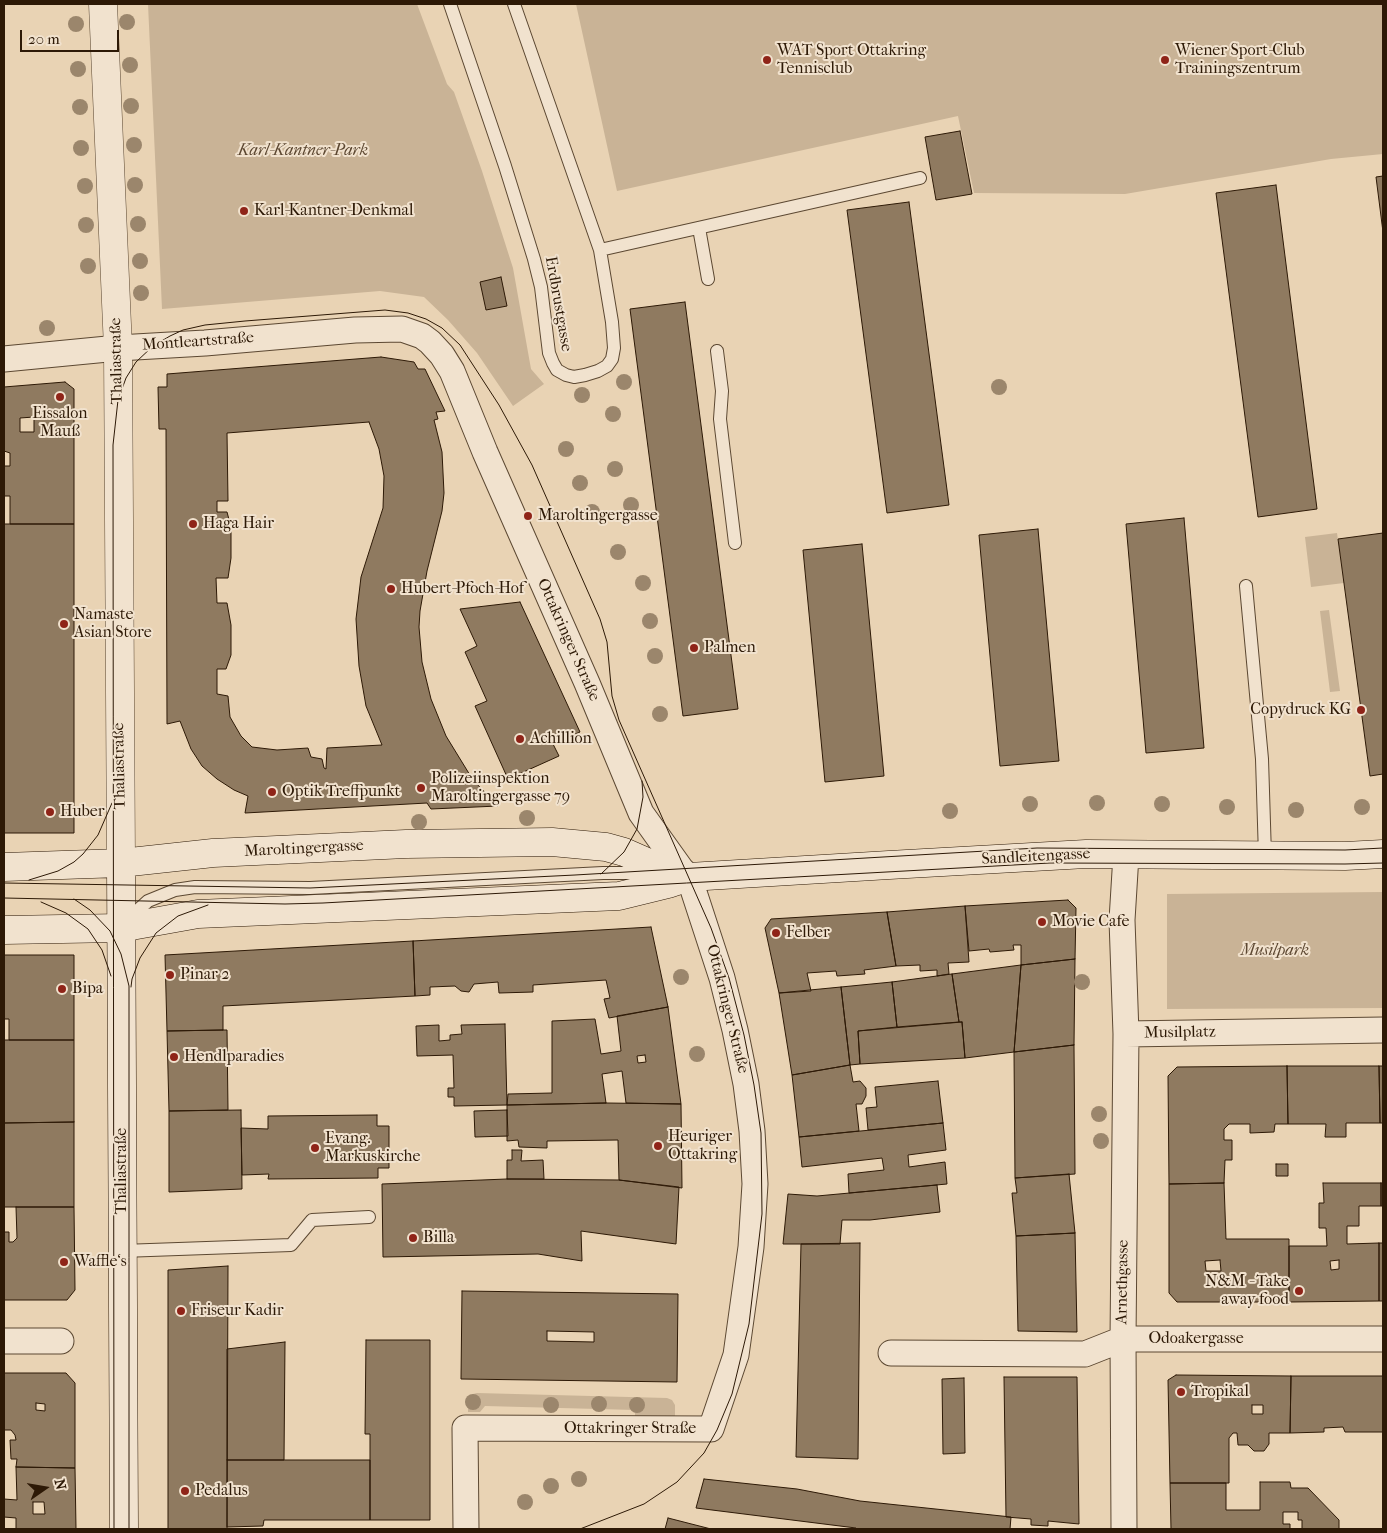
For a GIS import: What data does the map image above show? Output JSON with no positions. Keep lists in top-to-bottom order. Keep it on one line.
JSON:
{"streets":{"main road":["Thaliastraße","Maroltingergasse","Sandleitengasse"],"street":["Montleartstraße","Ottakringer Straße","Musilplatz","Arnethgasse","Odoakergasse"],"lane":["Erdbrustgasse"]},"crossings":[["Montleartstraße","Thaliastraße"],["Montleartstraße","Ottakringer Straße"],["Thaliastraße","Maroltingergasse"],["Ottakringer Straße","Maroltingergasse"],["Ottakringer Straße","Sandleitengasse"],["Maroltingergasse","Sandleitengasse"],["Sandleitengasse","Musilplatz"],["Musilplatz","Arnethgasse"],["Arnethgasse","Odoakergasse"]],"parks":["Karl-Kantner-Park","Musilpark"],"places":["WAT Sport Ottakring Tennisclub","Wiener Sport-Club Trainingszentrum","Karl-Kantner-Denkmal","Eissalon Mauß","Maroltingergasse","Haga Hair","Hubert-Pfoch-Hof","Namaste Asian Store","Palmen","Copydruck KG","Achillion","Polizeiinspektion Maroltingergasse 79","Optik Treffpunkt","Huber","Movie Cafe","Felber","Pinar 2","Bipa","Hendlparadies","Heuriger Ottakring","Evang. Markuskirche","Billa","Waffle‘s","N&M - Take away food","Friseur Kadir","Tropikal","Pedalus"],"scale_bar":"20 m","north":"right"}
